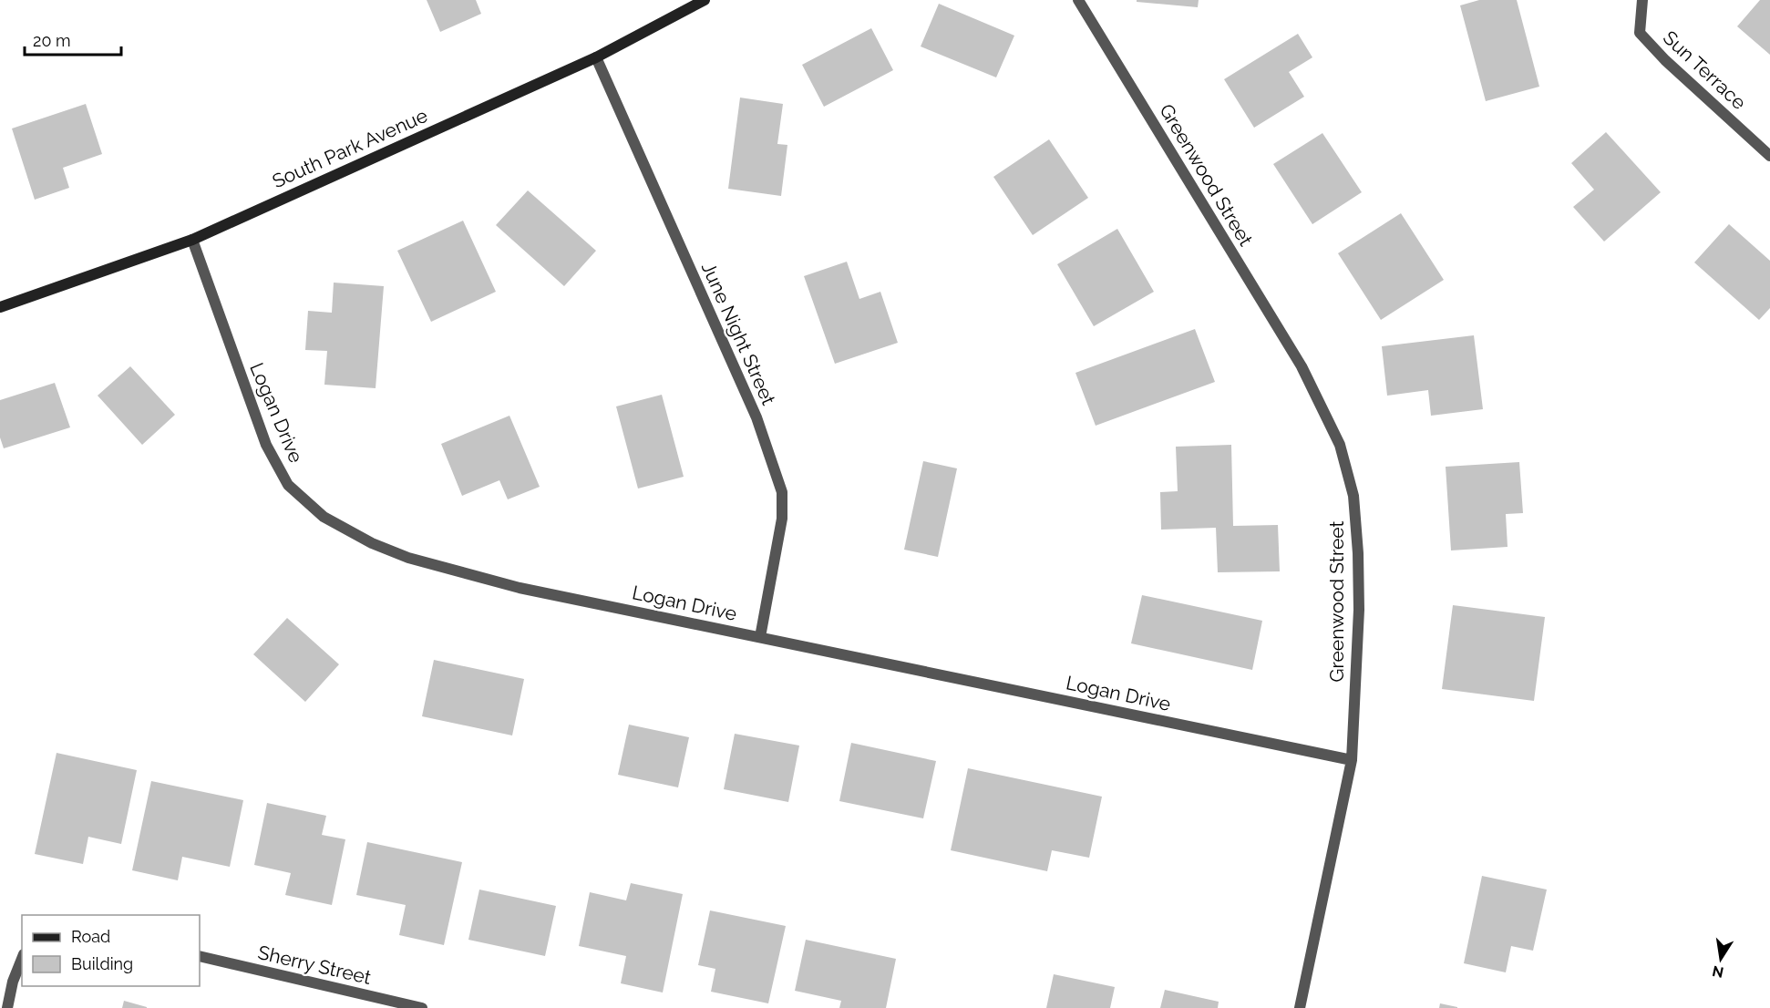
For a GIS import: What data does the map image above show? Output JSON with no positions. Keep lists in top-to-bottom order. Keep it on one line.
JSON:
{"streets":{"street":["Sun Terrace","South Park Avenue","Greenwood Street","June Night Street","Logan Drive","Sherry Street"]},"crossings":[["South Park Avenue","June Night Street"],["South Park Avenue","Logan Drive"],["Greenwood Street","Logan Drive"],["June Night Street","Logan Drive"]],"legend":["Road","Building"],"scale_bar":"20 m","north":"bottom"}
